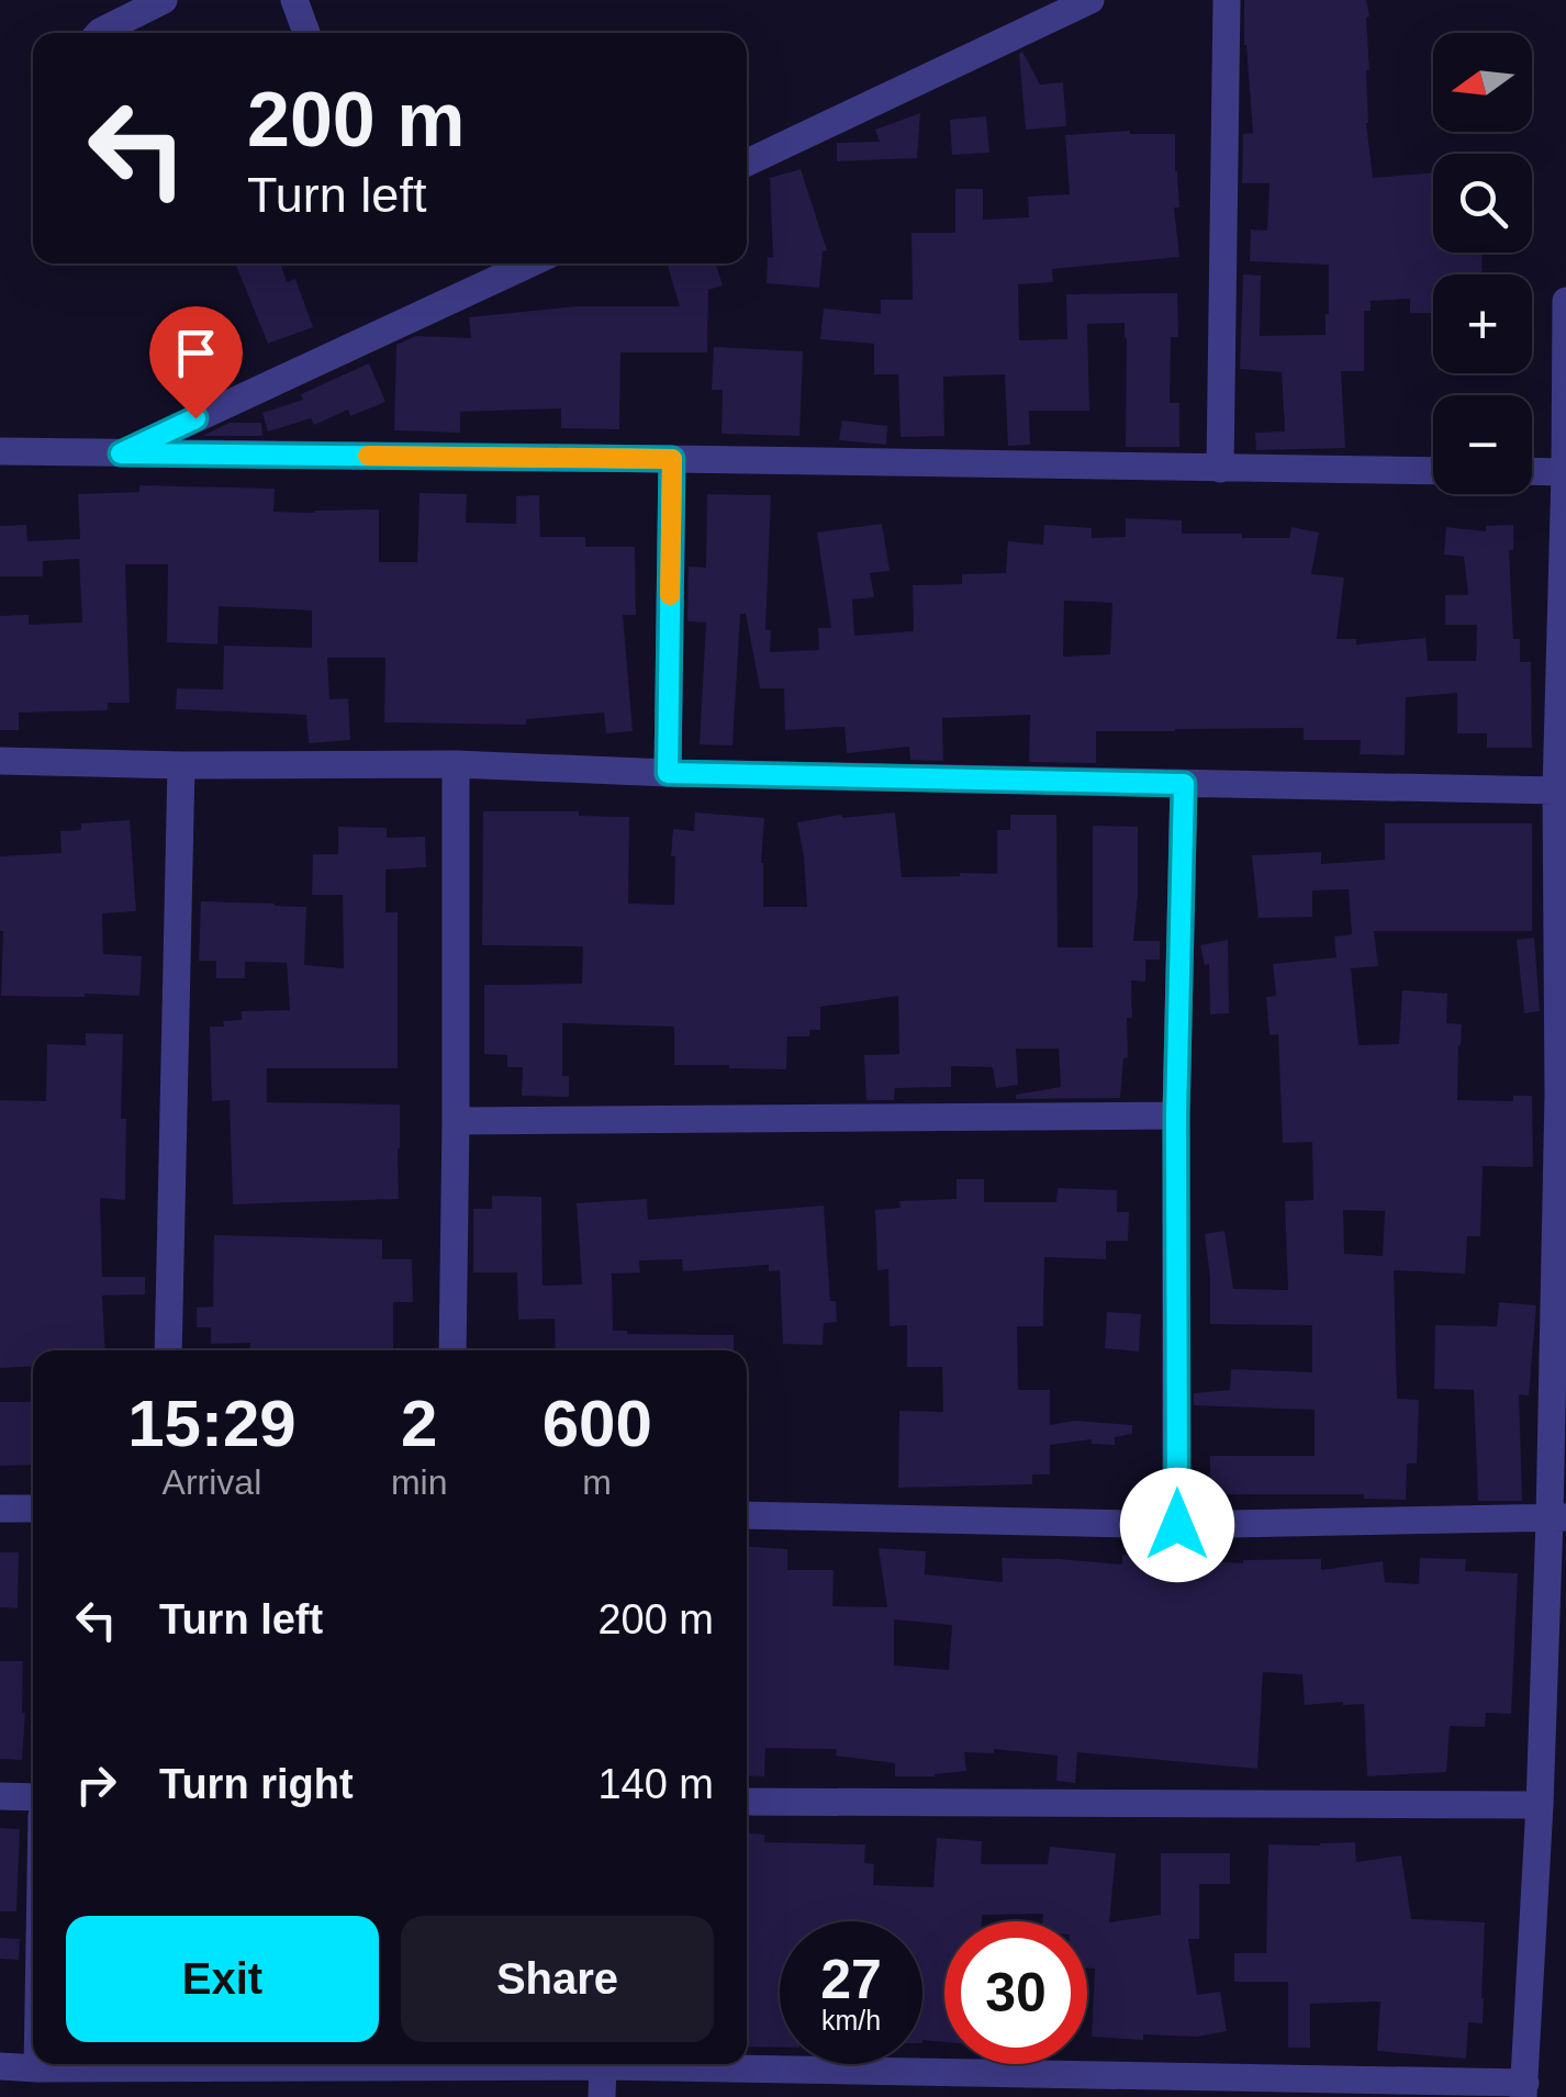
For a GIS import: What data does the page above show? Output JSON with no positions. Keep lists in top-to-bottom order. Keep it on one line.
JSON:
{"north":"left","page":{"map_buttons":["+","−"],"turn":["200 m","Turn left"],"eta":["15:29","Arrival","2","min","600","m"],"list":[{"name":"Turn left","value":"200 m"},{"name":"Turn right","value":"140 m"}],"buttons":["Exit","Share"],"speed":"27 km/h","limit":"30"}}
